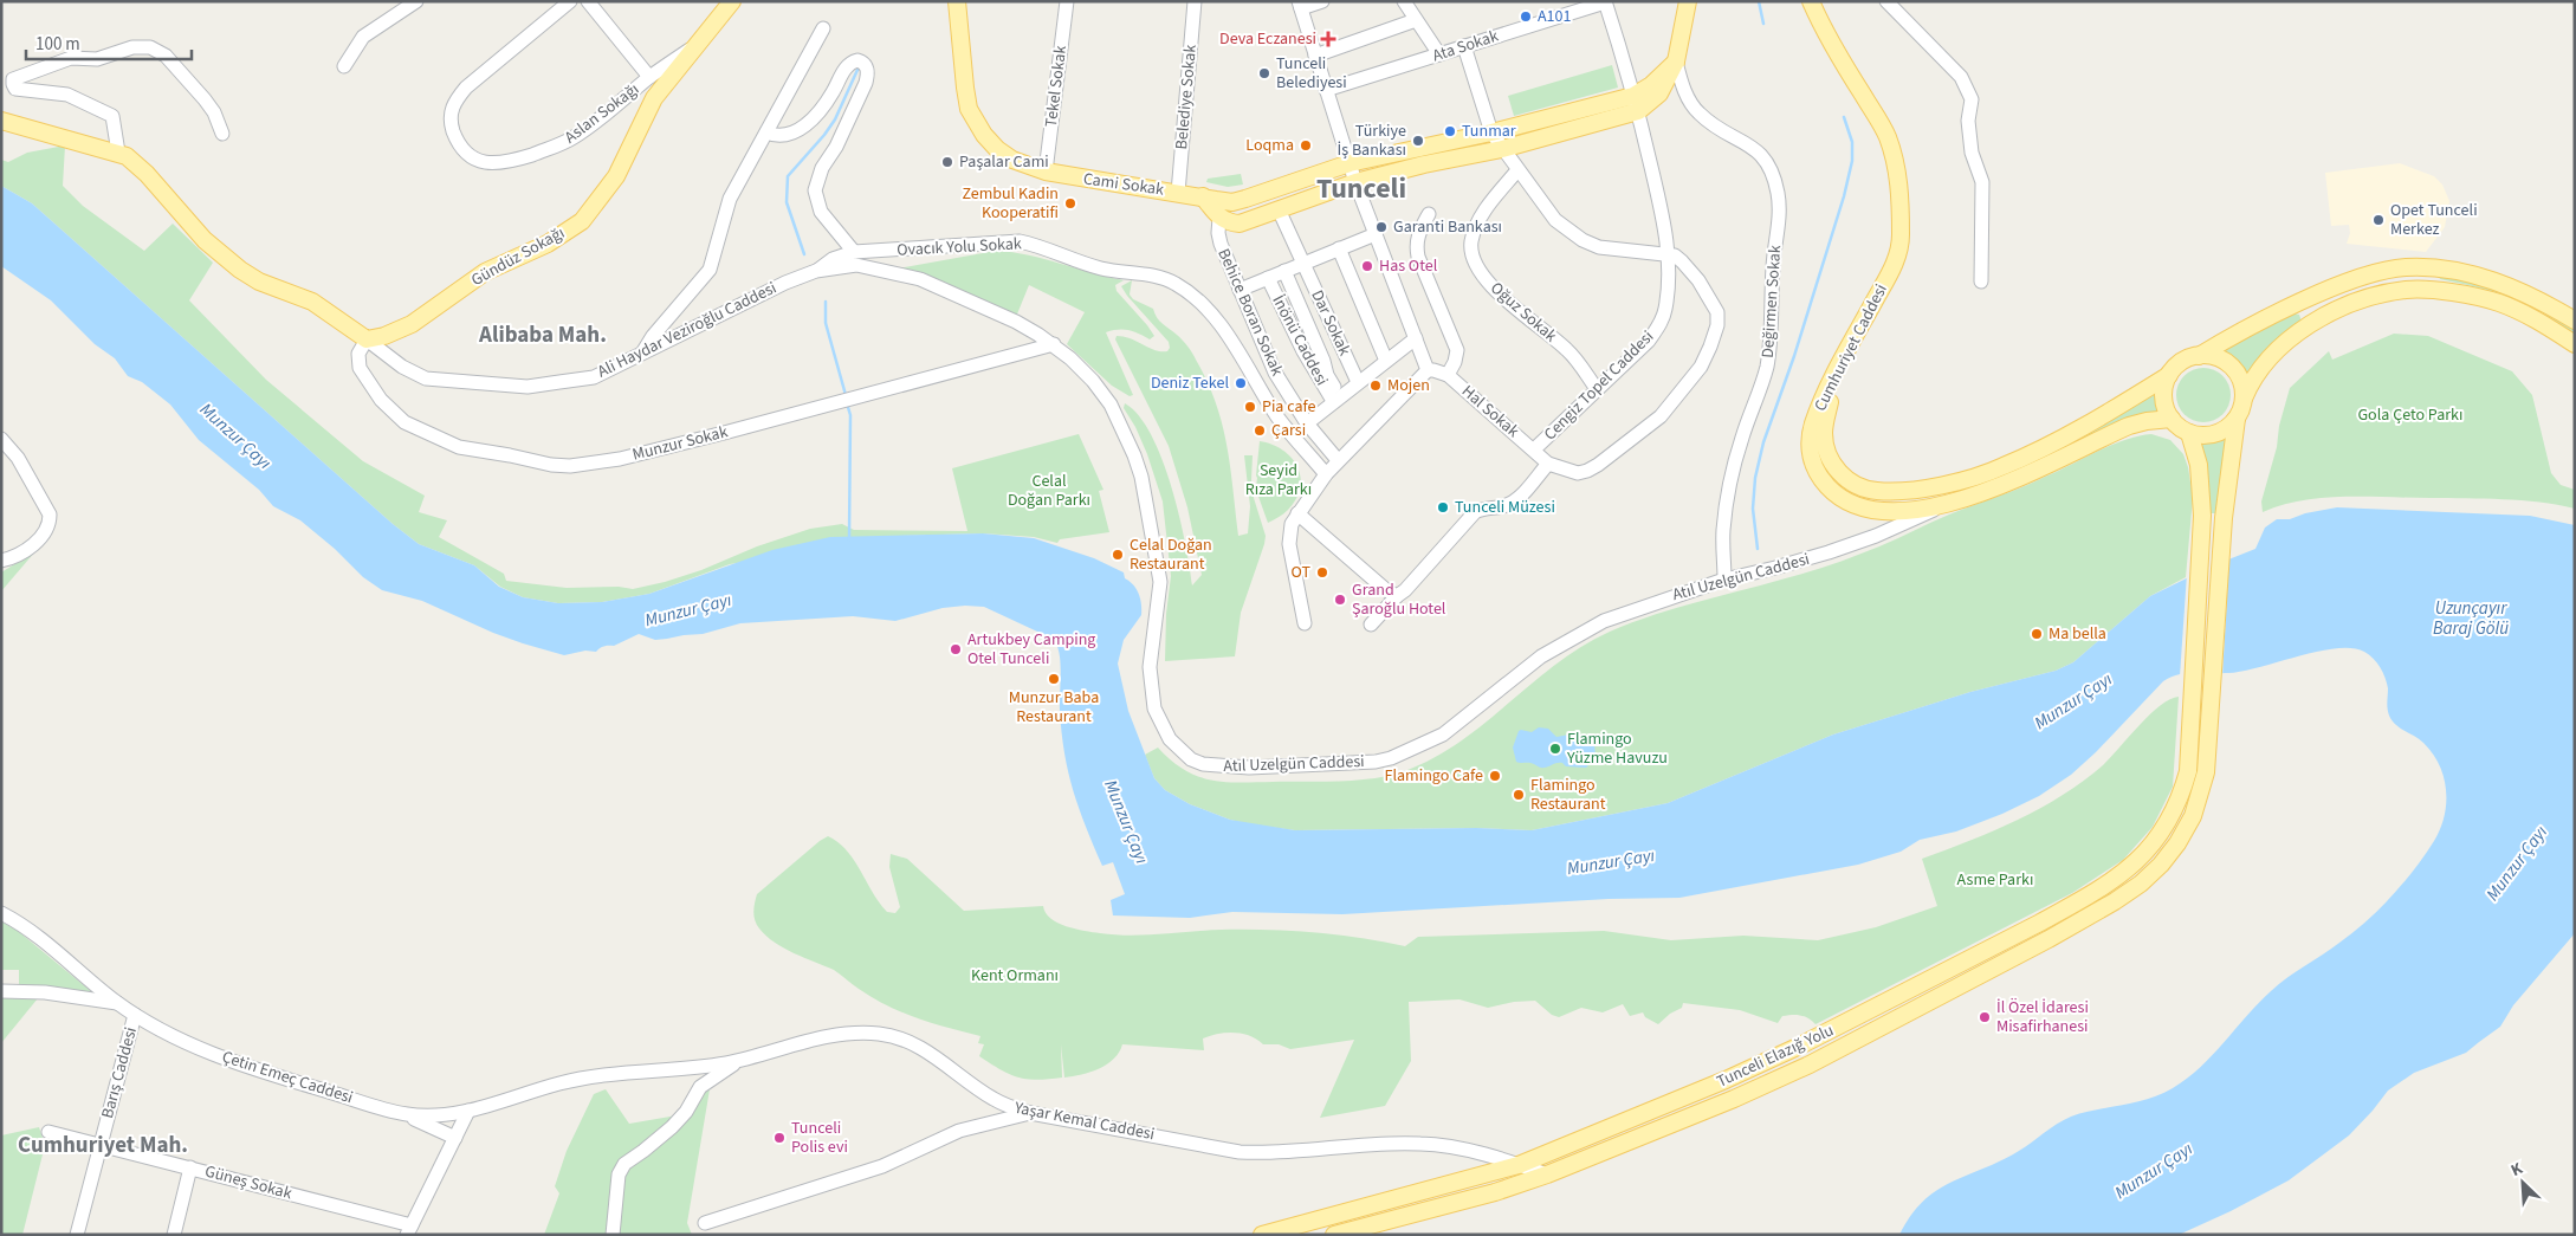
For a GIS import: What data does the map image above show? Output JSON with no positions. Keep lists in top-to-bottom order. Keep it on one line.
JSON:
{"streets":{"main road":["Cami Sokak","Gündüz Sokağı","Ali Haydar Veziroğlu Caddesi","Cumhuriyet Caddesi","Tunceli Elazığ Yolu"],"street":["Ata Sokak","Tekel Sokak","Belediye Sokak","Aslan Sokağı","Ovacık Yolu Sokak","Değirmen Sokak","Behice Boran Sokak","Oğuz Sokak","Dar Sokak","İnönü Caddesi","Cengiz Topel Caddesi","Hal Sokak","Munzur Sokak","Atıl Uzelgün Caddesi","Barış Caddesi","Çetin Emeç Caddesi","Yaşar Kemal Caddesi","Güneş Sokak"]},"crossings":[["Ata Sokak","Cengiz Topel Caddesi"],["Tekel Sokak","Cami Sokak"],["Belediye Sokak","Cami Sokak"],["Aslan Sokağı","Gündüz Sokağı"],["Cami Sokak","Cengiz Topel Caddesi"],["Ovacık Yolu Sokak","Ali Haydar Veziroğlu Caddesi"],["Ovacık Yolu Sokak","Atıl Uzelgün Caddesi"],["Gündüz Sokağı","Ali Haydar Veziroğlu Caddesi"],["Gündüz Sokağı","Munzur Sokak"],["Değirmen Sokak","Atıl Uzelgün Caddesi"],["Behice Boran Sokak","İnönü Caddesi"],["Oğuz Sokak","Cengiz Topel Caddesi"],["Dar Sokak","İnönü Caddesi"],["Ali Haydar Veziroğlu Caddesi","Munzur Sokak"],["Ali Haydar Veziroğlu Caddesi","Atıl Uzelgün Caddesi"],["Cumhuriyet Caddesi","Atıl Uzelgün Caddesi"],["Cumhuriyet Caddesi","Tunceli Elazığ Yolu"],["Cengiz Topel Caddesi","Hal Sokak"],["Munzur Sokak","Atıl Uzelgün Caddesi"],["Tunceli Elazığ Yolu","Yaşar Kemal Caddesi"],["Barış Caddesi","Çetin Emeç Caddesi"],["Barış Caddesi","Güneş Sokak"],["Çetin Emeç Caddesi","Yaşar Kemal Caddesi"]],"districts":["Tunceli","Alibaba Mah.","Cumhuriyet Mah."],"water":["Munzur Çayı","Uzunçayır Baraj Gölü"],"parks":["Gola Çeto Parkı","Seyid Rıza Parkı","Celal Doğan Parkı","Asme Parkı","Kent Ormanı"],"places":{"other":["A101","Tunceli Belediyesi","Tunmar","Türkiye İş Bankası","Loqma","Paşalar Cami","Zembul Kadin Kooperatifi","Opet Tunceli Merkez","Garanti Bankası","Has Otel","Deniz Tekel","Mojen","Pia cafe","Çarsi","Tunceli Müzesi","Celal Doğan Restaurant","OT","Grand Şaroğlu Hotel","Ma bella","Artukbey Camping Otel Tunceli","Munzur Baba Restaurant","Flamingo Yüzme Havuzu","Flamingo Cafe","Flamingo Restaurant","İl Özel İdaresi Misafirhanesi","Tunceli Polis evi"],"health":["Deva Eczanesi"]},"scale_bar":"100 m","north":"top left"}
